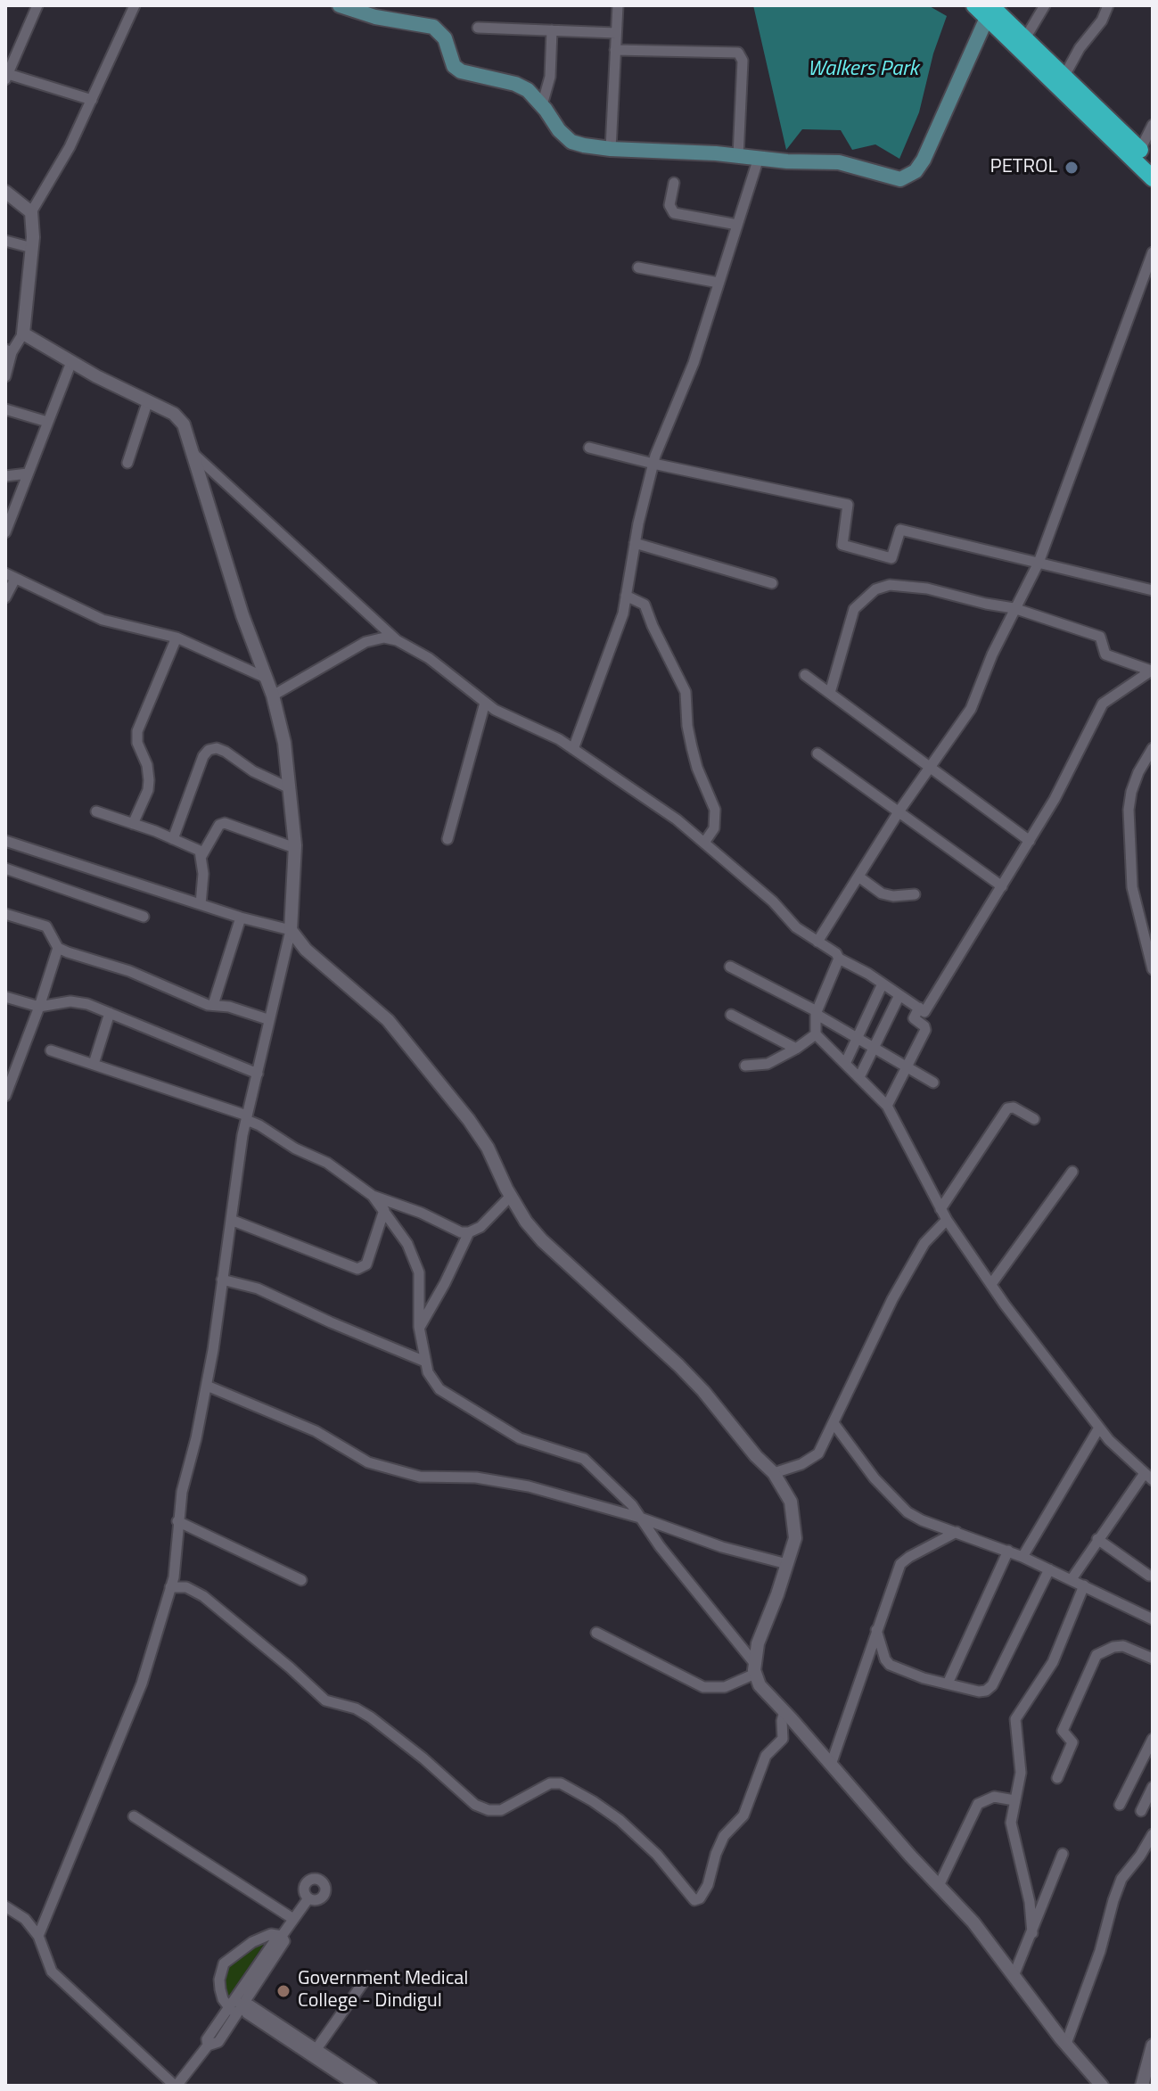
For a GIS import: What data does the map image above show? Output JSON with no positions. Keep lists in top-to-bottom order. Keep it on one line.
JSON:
{"water":["Walkers Park"],"places":["PETROL","Government Medical College - Dindigul"]}
